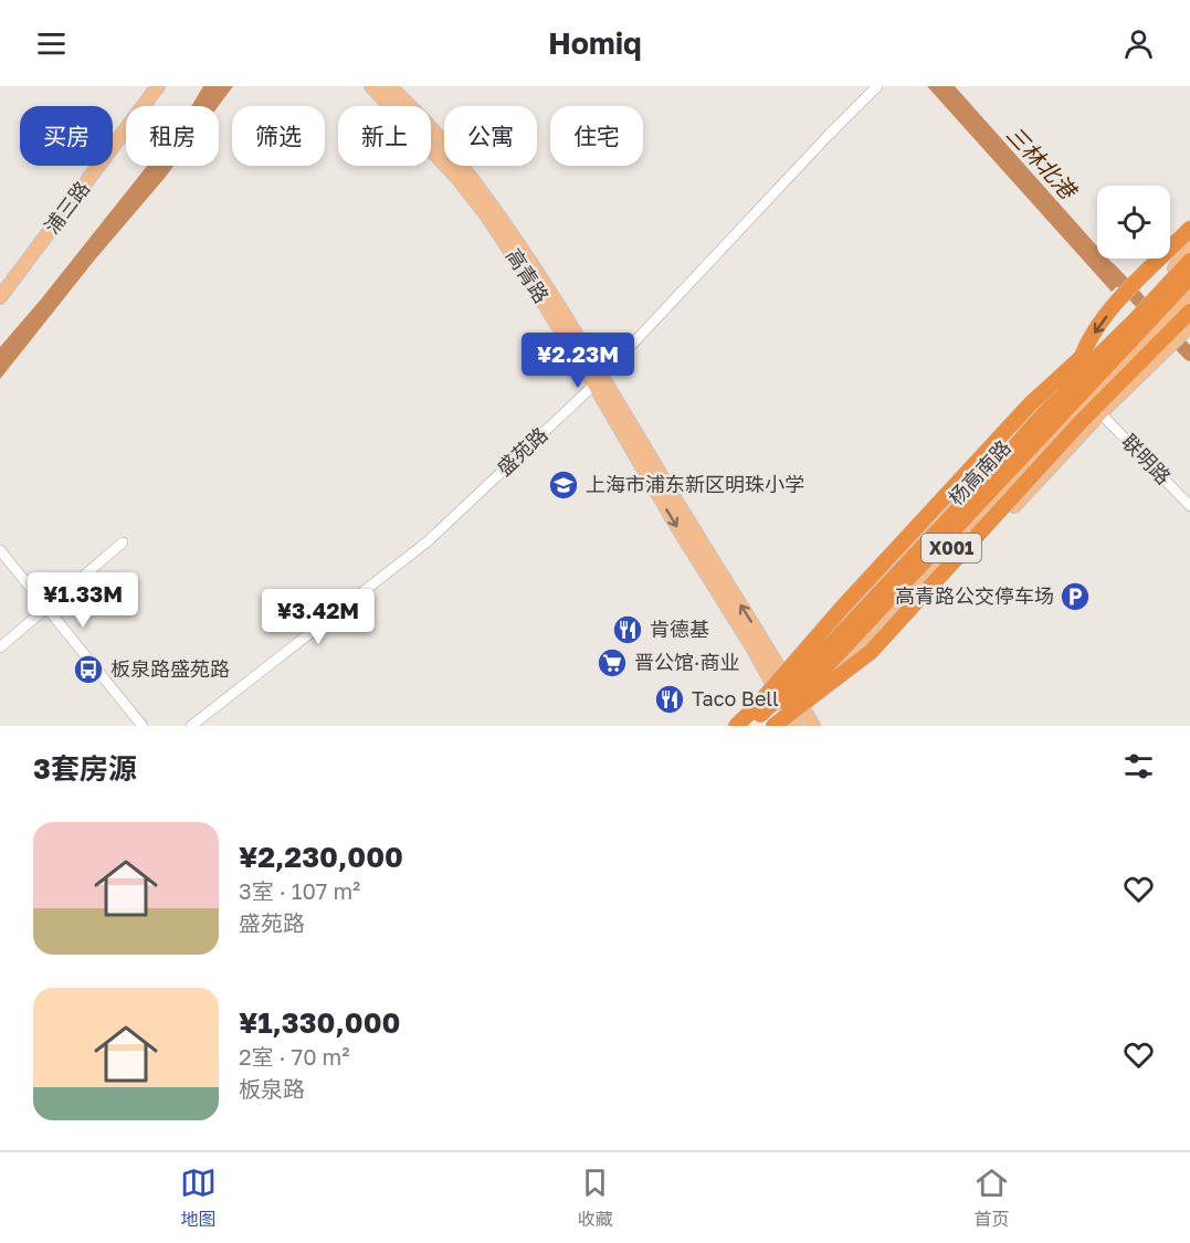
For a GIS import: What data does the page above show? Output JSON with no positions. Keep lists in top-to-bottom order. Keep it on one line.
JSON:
{"streets":{"highway":["杨高南路","X001"],"main road":["浦三路","高青路"],"street":["盛苑路","联明路"]},"crossings":[["高青路","盛苑路"],["高青路","杨高南路"],["联明路","杨高南路"],["联明路","X001"],["杨高南路","X001"]],"water":["三林北港"],"places":{"school or university":["上海市浦东新区明珠小学"],"parking":["高青路公交停车场"],"restaurant":["肯德基","Taco Bell"],"supermarket":["晋公馆·商业"],"bus stop":["板泉路盛苑路"]},"page":{"header":"Homiq","chip":["买房","租房","筛选","新上","公寓","住宅"],"price":["¥2.23M","¥1.33M","¥3.42M"],"heading":"3套房源","list":[{"name":"¥2,230,000","note":"3室 · 107 m² · 盛苑路"},{"name":"¥1,330,000","note":"2室 · 70 m² · 板泉路"}],"tabs":["地图","收藏","首页"]}}
